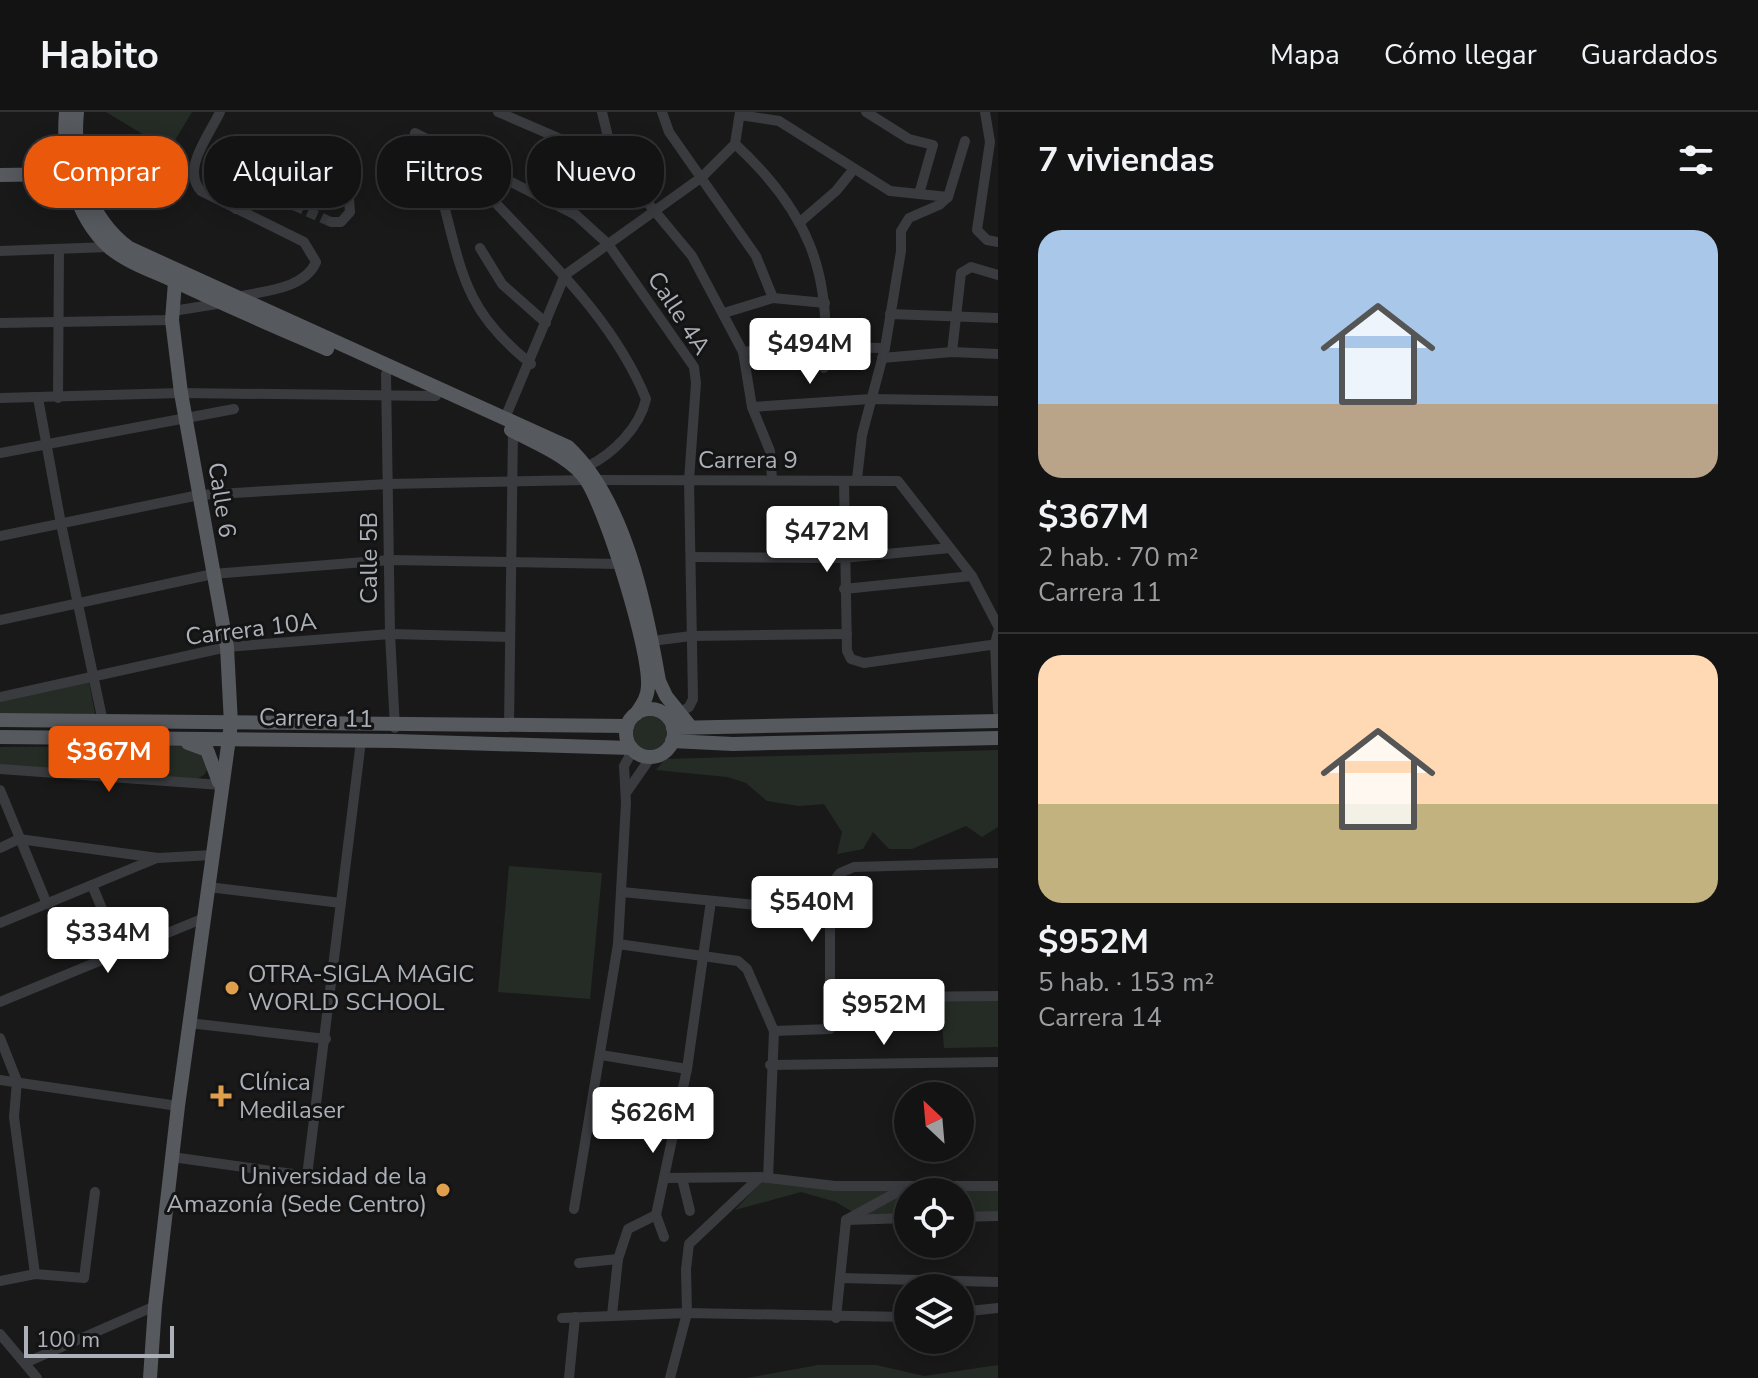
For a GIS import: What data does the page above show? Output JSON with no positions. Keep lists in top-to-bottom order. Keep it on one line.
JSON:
{"streets":{"main road":["Calle 6","Carrera 11"],"street":["Calle 4A","Carrera 9","Calle 5B","Carrera 10A"]},"crossings":[["Calle 4A","Carrera 9"],["Calle 4A","Carrera 11"],["Carrera 9","Calle 6"],["Carrera 9","Calle 5B"],["Calle 6","Carrera 10A"],["Calle 6","Carrera 11"],["Calle 5B","Carrera 10A"],["Calle 5B","Carrera 11"]],"places":{"other":["OTRA-SIGLA MAGIC WORLD SCHOOL","Universidad de la Amazonía (Sede Centro)"],"health":["Clínica Medilaser"]},"scale_bar":"100 m","north":"top left","page":{"header":"Habito","nav":["Mapa","Cómo llegar","Guardados"],"heading":"7 viviendas","chip":["Comprar","Alquilar","Filtros","Nuevo"],"list":[{"name":"$367M","note":"2 hab. · 70 m² · Carrera 11"},{"name":"$952M","note":"5 hab. · 153 m² · Carrera 14"}],"price":["$494M","$472M","$367M","$540M","$334M","$952M","$626M"],"scale":"100 m"}}
